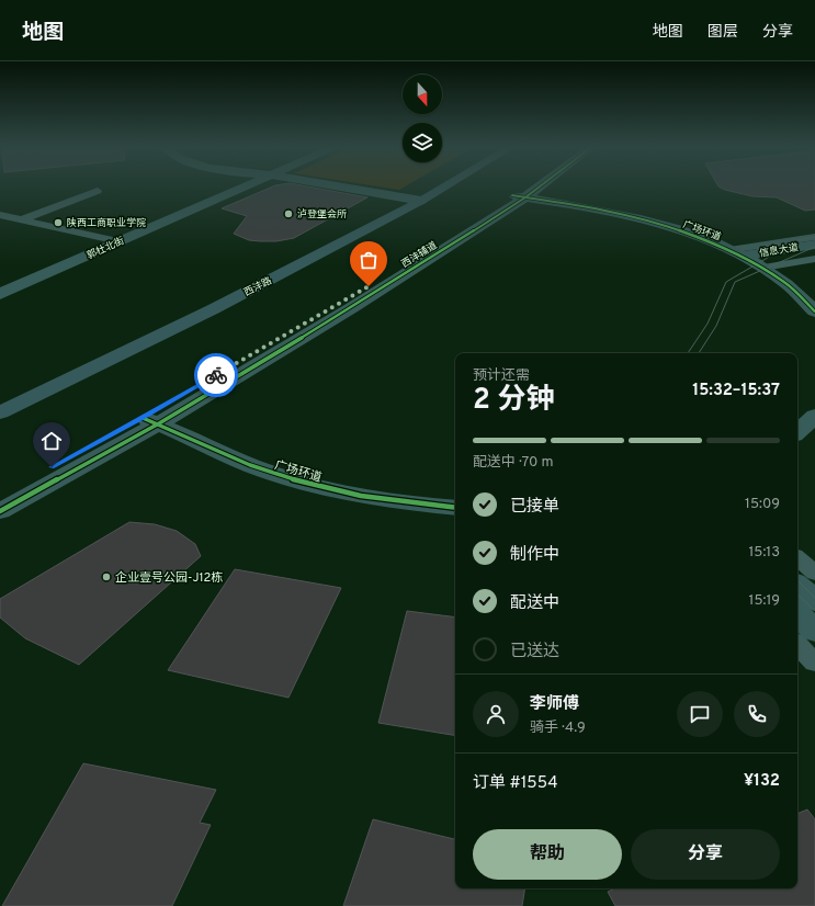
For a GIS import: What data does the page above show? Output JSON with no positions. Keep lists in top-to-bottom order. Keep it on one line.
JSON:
{"streets":{"highway":["西沣路"],"street":["广场环道","郭杜北街","信息大道","西沣辅道"]},"crossings":[["广场环道","信息大道"],["广场环道","西沣辅道"]],"places":["泸登堡会所","陕西工商职业学院","企业壹号公园-J12栋"],"north":"bottom","page":{"header":"地图","nav":["地图","图层","分享"],"heading":["2 分钟","预计还需","15:32–15:37"],"panel":["李师傅","骑手 · 4.9","订单 #1554","¥132"],"bar":"配送中 · 70 m","list":[["已接单","15:09"],["制作中","15:13"],["配送中","15:19"],"已送达"],"buttons":["帮助","分享"]}}
